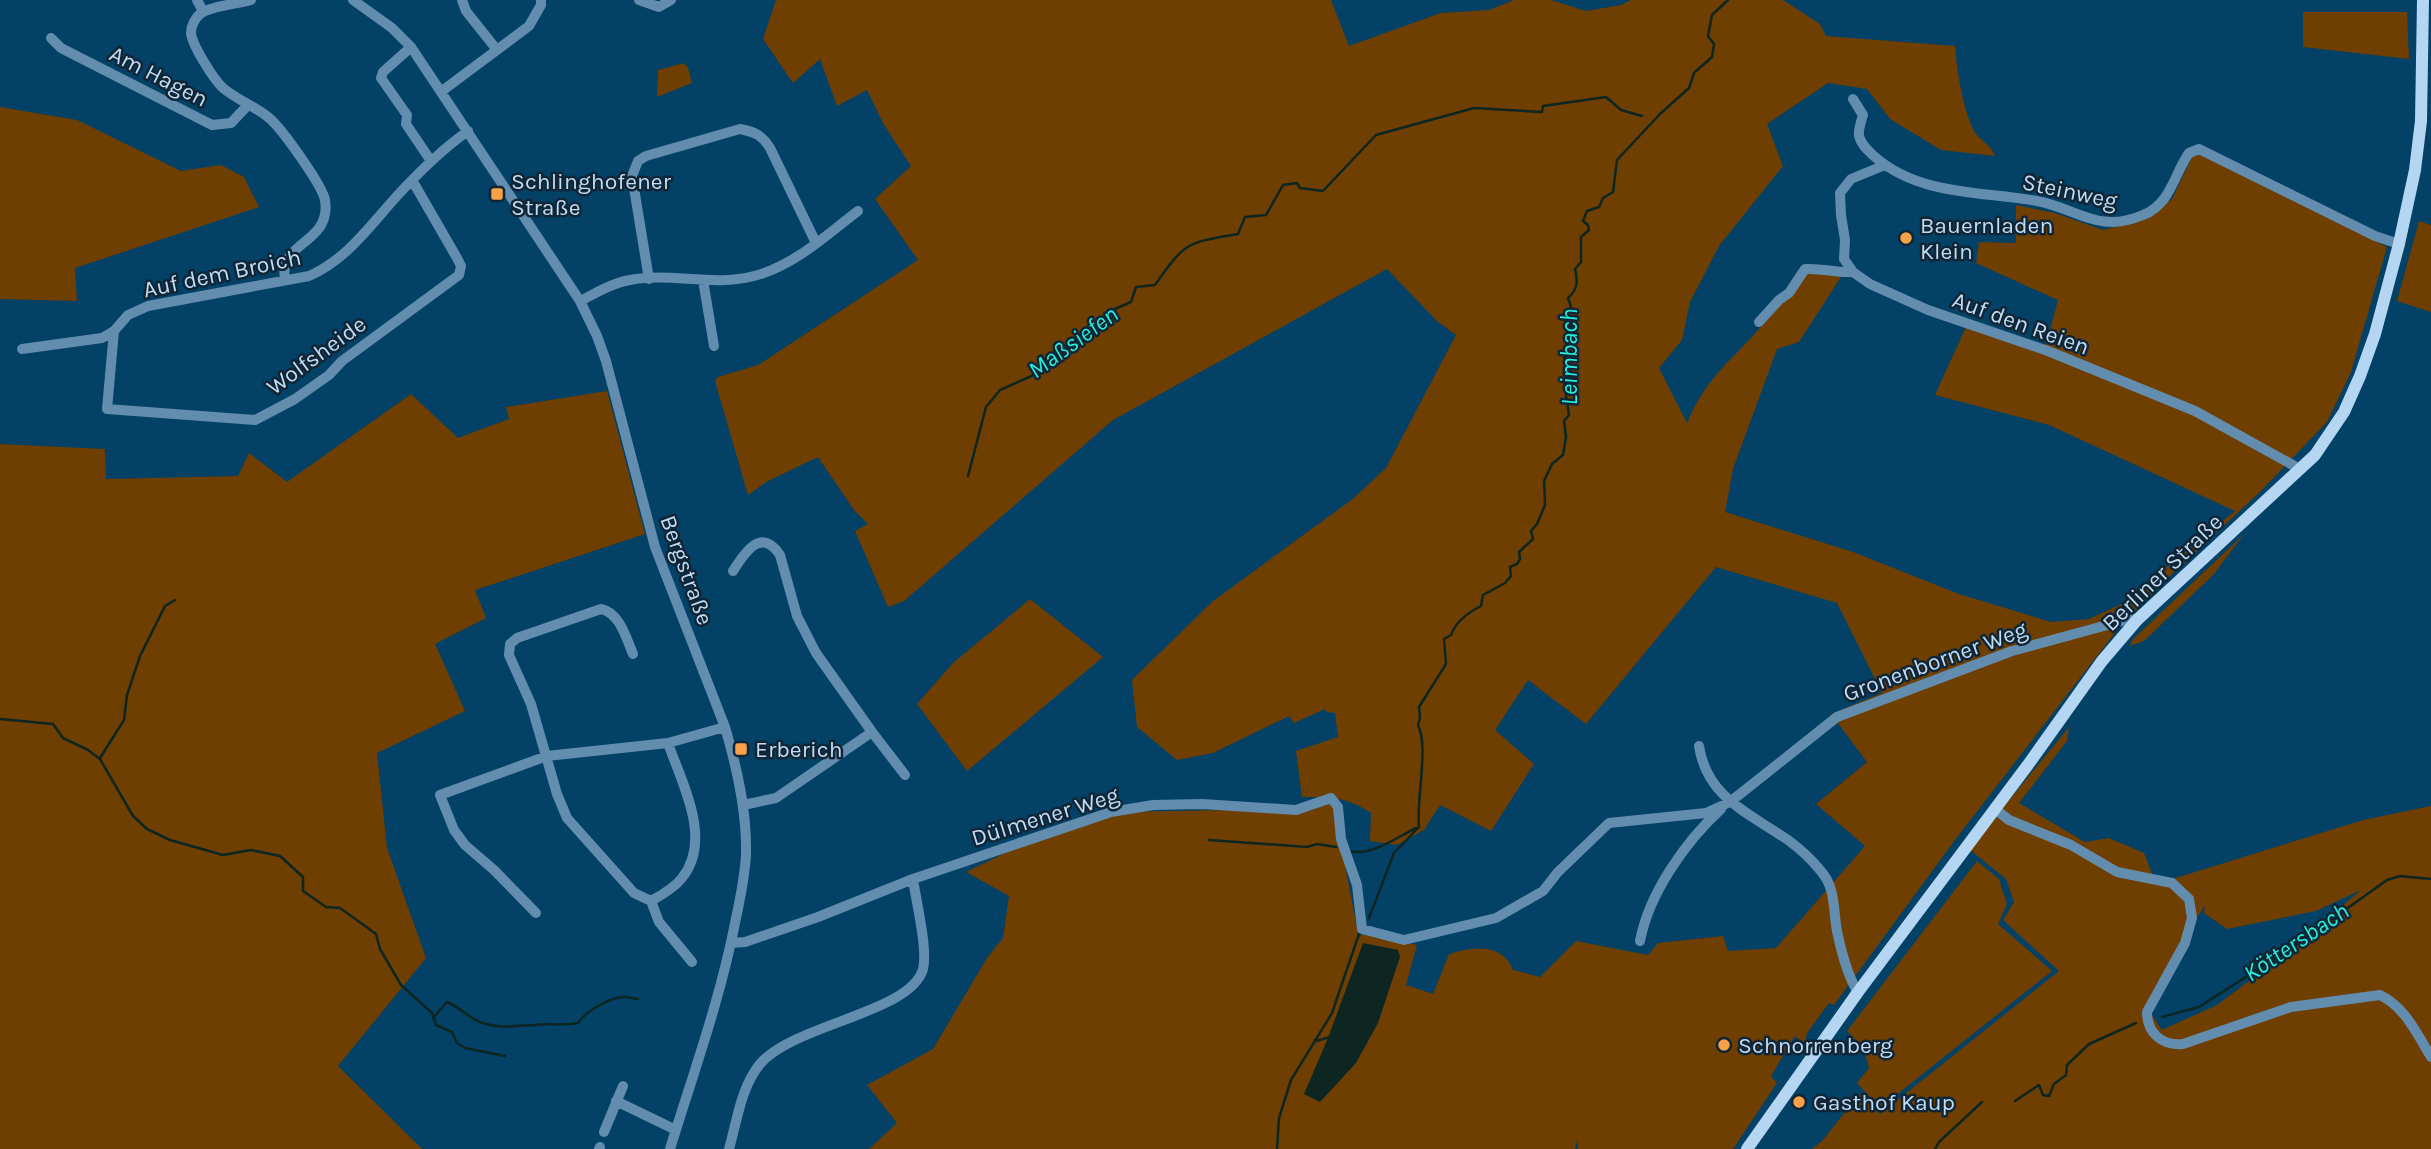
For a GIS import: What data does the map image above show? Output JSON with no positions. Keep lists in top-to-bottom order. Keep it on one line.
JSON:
{"streets":{"main road":["Berliner Straße"],"street":["Am Hagen","Steinweg","Auf dem Broich","Auf den Reien","Wolfsheide","Bergstraße","Gronenborner Weg","Dülmener Weg"]},"crossings":[["Steinweg","Berliner Straße"],["Auf dem Broich","Wolfsheide"],["Auf dem Broich","Bergstraße"],["Auf den Reien","Berliner Straße"],["Bergstraße","Dülmener Weg"],["Berliner Straße","Gronenborner Weg"],["Gronenborner Weg","Dülmener Weg"]],"water":["Maßsiefen","Leimbach","Köttersbach"],"places":{"transit":["Schlinghofener Straße","Erberich"],"other":["Bauernladen Klein","Schnorrenberg","Gasthof Kaup"]}}
